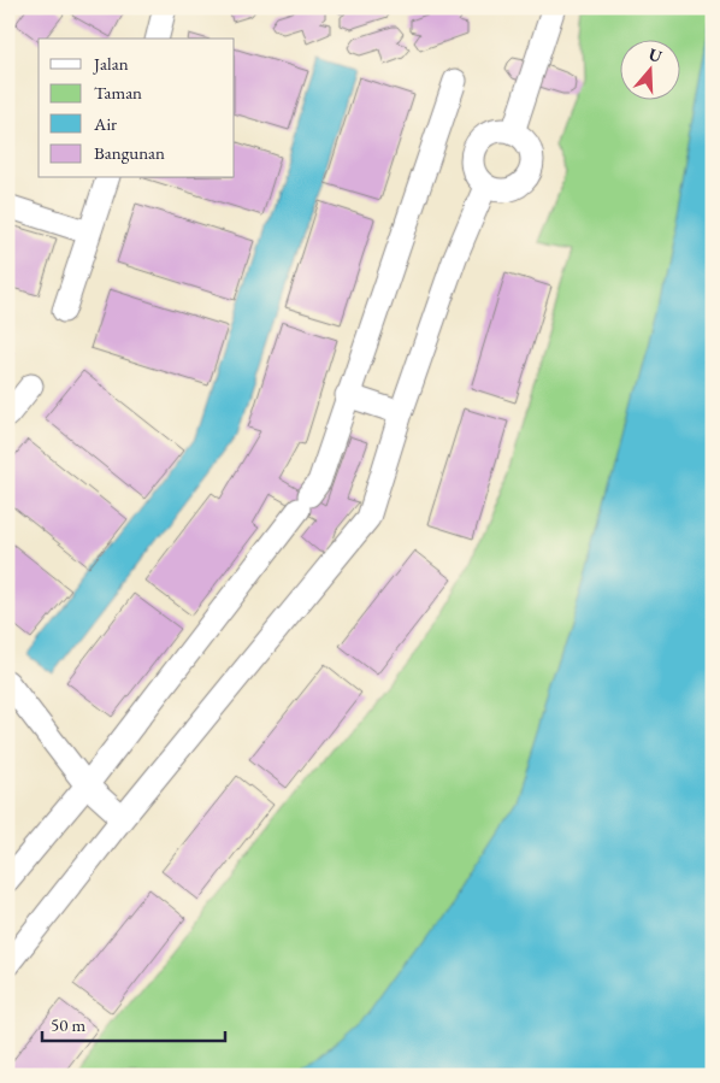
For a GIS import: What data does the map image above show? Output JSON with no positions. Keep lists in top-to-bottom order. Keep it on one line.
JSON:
{"legend":["Jalan","Taman","Air","Bangunan"],"scale_bar":"50 m","north":"top"}
